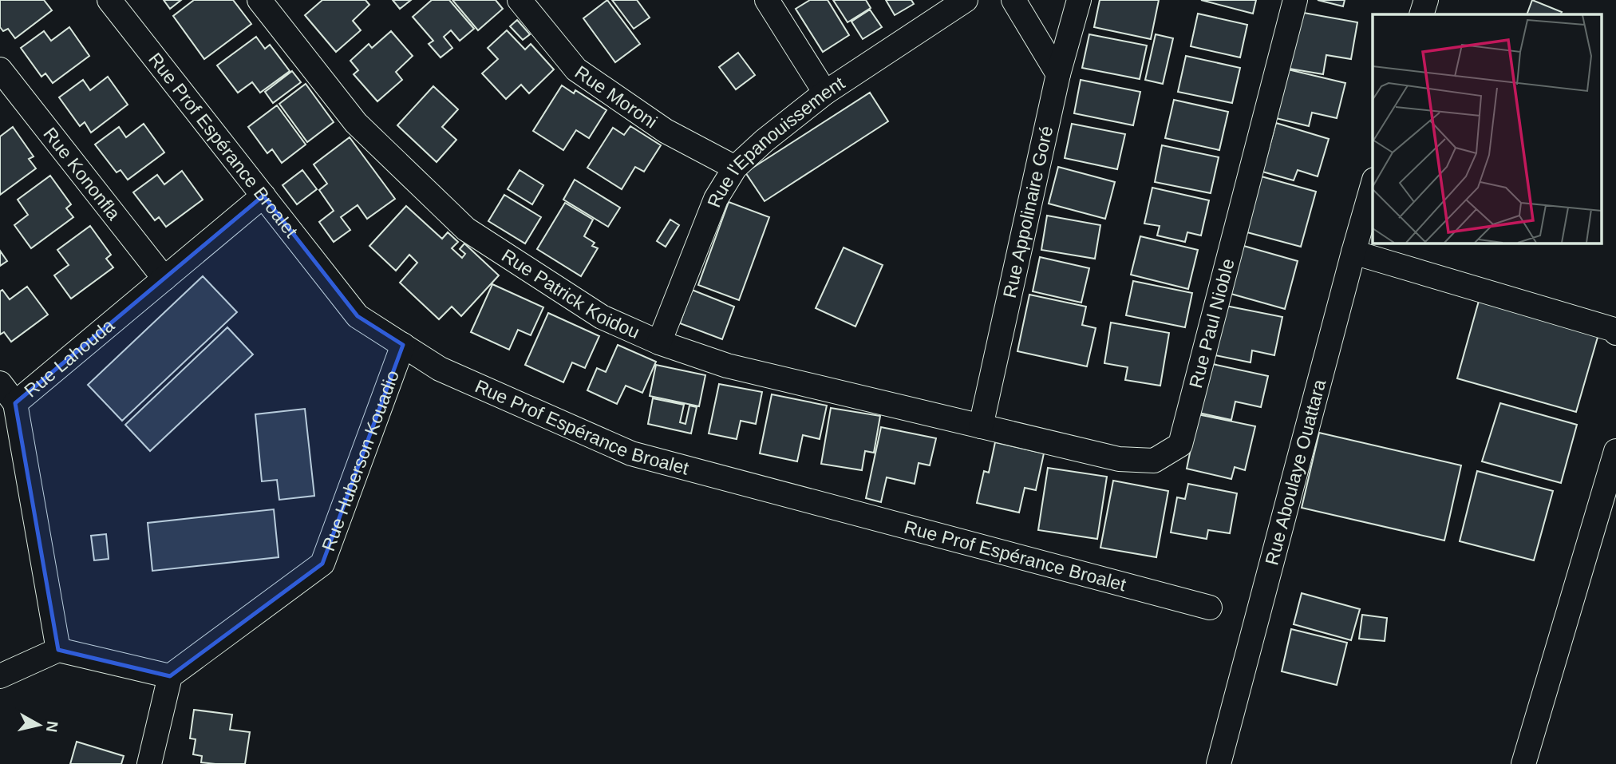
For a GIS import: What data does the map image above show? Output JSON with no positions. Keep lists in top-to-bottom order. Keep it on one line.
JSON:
{"streets":{"street":["Rue Moroni","Rue Prof Espérance Broalet","Rue l'Epanouissement","Rue Kononfla","Rue Appolinaire Goré","Rue Patrick Koidou","Rue Paul Nioble","Rue Lahouda","Rue Huberson Kouadio","Rue Aboulaye Ouattara"]},"crossings":[["Rue Moroni","Rue l'Epanouissement"],["Rue Prof Espérance Broalet","Rue Lahouda"],["Rue Prof Espérance Broalet","Rue Huberson Kouadio"],["Rue l'Epanouissement","Rue Patrick Koidou"],["Rue Kononfla","Rue Lahouda"],["Rue Appolinaire Goré","Rue Patrick Koidou"],["Rue Appolinaire Goré","Rue Paul Nioble"],["Rue Patrick Koidou","Rue Paul Nioble"]],"north":"right"}
